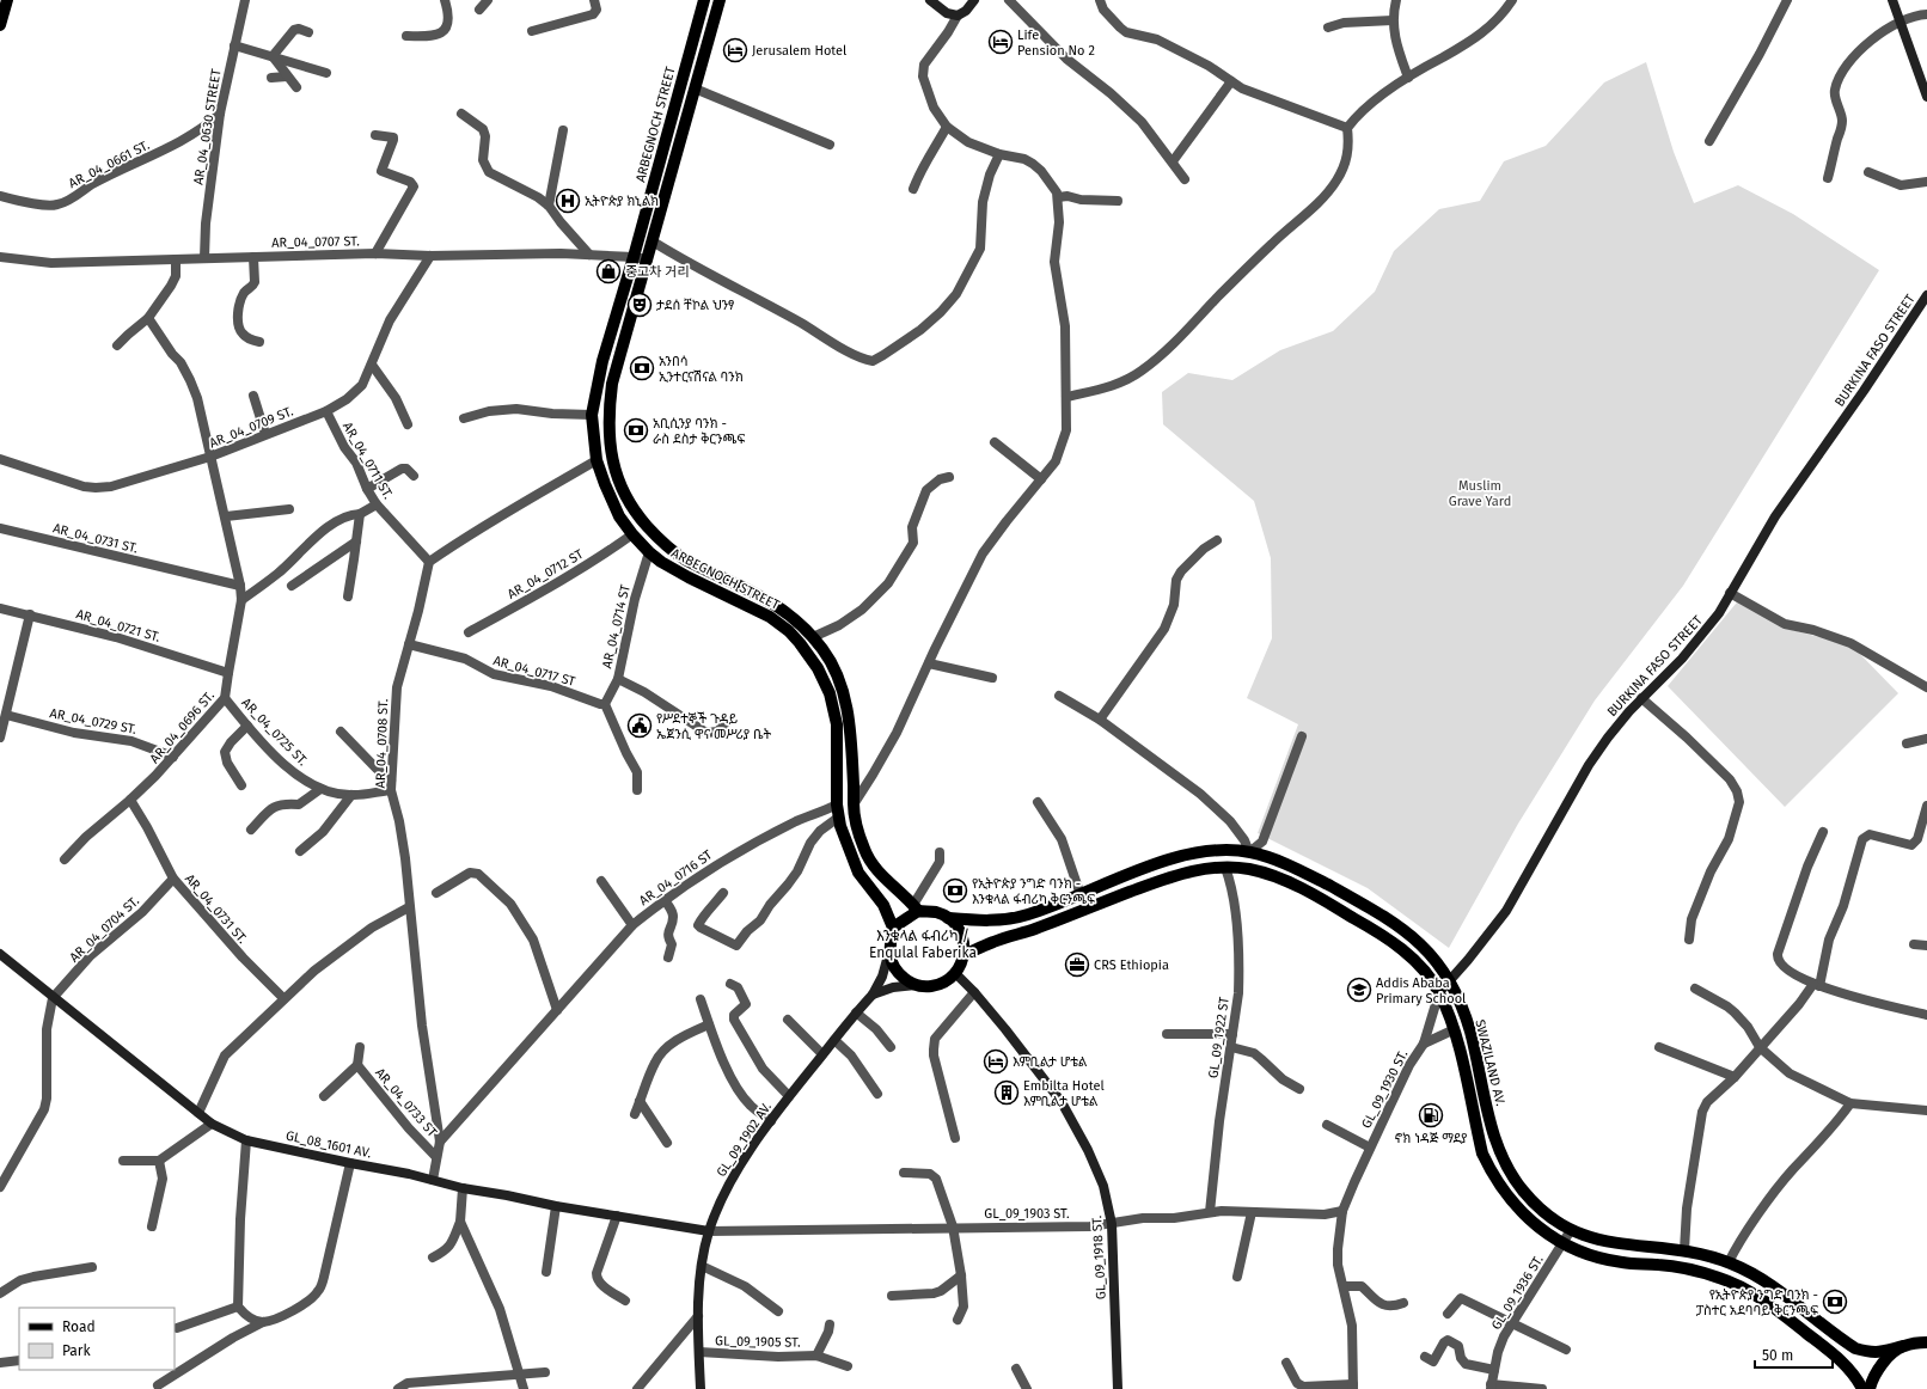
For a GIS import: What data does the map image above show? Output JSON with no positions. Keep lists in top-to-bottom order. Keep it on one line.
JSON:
{"streets":{"main road":["ARBEGNOCH STREET","BURKINA FASO STREET","SWAZILAND AV.","GL_09_1902 AV.","GL_08_1601 AV.","GL_09_1918 ST."],"street":["AR_04_0630 STREET","AR_04_0661 ST.","AR_04_0707 ST.","AR_04_0709 ST.","AR_04_0711 ST.","AR_04_0731 ST.","AR_04_0712 ST","AR_04_0721 ST.","AR_04_0714 ST","AR_04_0717 ST","AR_04_0729 ST.","AR_04_0696 ST.","AR_04_0725 ST.","AR_04_0708 ST.","AR_04_0716 ST","AR_04_0704 ST.","GL_09_1922 ST","GL_09_1930 ST.","AR_04_0733 ST","GL_09_1903 ST.","GL_09_1936 ST.","GL_09_1905 ST."]},"crossings":[["ARBEGNOCH STREET","AR_04_0707 ST."],["ARBEGNOCH STREET","AR_04_0712 ST"],["ARBEGNOCH STREET","AR_04_0714 ST"],["ARBEGNOCH STREET","AR_04_0716 ST"],["ARBEGNOCH STREET","SWAZILAND AV."],["ARBEGNOCH STREET","GL_09_1902 AV."],["ARBEGNOCH STREET","GL_09_1918 ST."],["AR_04_0630 STREET","AR_04_0661 ST."],["AR_04_0630 STREET","AR_04_0707 ST."],["AR_04_0707 ST.","AR_04_0709 ST."],["BURKINA FASO STREET","SWAZILAND AV."],["AR_04_0709 ST.","AR_04_0711 ST."],["AR_04_0709 ST.","AR_04_0696 ST."],["AR_04_0711 ST.","AR_04_0708 ST."],["AR_04_0731 ST.","AR_04_0696 ST."],["AR_04_0731 ST.","AR_04_0704 ST."],["AR_04_0721 ST.","AR_04_0696 ST."],["AR_04_0714 ST","AR_04_0717 ST"],["AR_04_0717 ST","AR_04_0708 ST."],["AR_04_0729 ST.","AR_04_0696 ST."],["AR_04_0696 ST.","AR_04_0725 ST."],["AR_04_0725 ST.","AR_04_0708 ST."],["AR_04_0708 ST.","AR_04_0716 ST"],["AR_04_0708 ST.","AR_04_0733 ST"],["AR_04_0708 ST.","GL_08_1601 AV."],["AR_04_0704 ST.","GL_08_1601 AV."],["GL_09_1922 ST","SWAZILAND AV."],["GL_09_1922 ST","GL_09_1903 ST."],["SWAZILAND AV.","GL_09_1902 AV."],["SWAZILAND AV.","GL_09_1918 ST."],["SWAZILAND AV.","GL_09_1936 ST."],["GL_09_1930 ST.","GL_09_1903 ST."],["GL_09_1902 AV.","GL_08_1601 AV."],["GL_09_1902 AV.","GL_09_1903 ST."],["GL_09_1902 AV.","GL_09_1918 ST."],["GL_09_1902 AV.","GL_09_1905 ST."],["GL_08_1601 AV.","GL_09_1903 ST."],["GL_09_1903 ST.","GL_09_1918 ST."]],"districts":["እንቁላል ፋብሪካ / Enqulal Faberika"],"parks":["Muslim Grave Yard"],"places":{"hotel":["Life Pension No 2","Jerusalem Hotel","እምቢልታ ሆቴል"],"hospital":["ኢትዮጵያ ክኒልክ"],"shop":["중고차 거리"],"theatre":["ታደሰ ቸኮል ህንፃ"],"bank":["አንበሳ ኢንተርናሽናል ባንክ","አቢሲንያ ባንክ - ራስ ደስታ ቅርንጫፍ","የኢትዮጵያ ንግድ ባንክ - እንቁላል ፋብሪካ ቅርንጫፍ","የኢትዮጵያ ንግድ ባንክ - ፓስተር አደባባይ ቅርንጫፍ"],"public building":["የሥደተኞች ጉዳይ ኤጀንሲ ዋና መሥሪያ ቤት"],"office":["CRS Ethiopia"],"school or university":["Addis Ababa Primary School"],"building":["Embilta Hotel እምቢልታ ሆቴል"],"fuel station":["ኖክ ነዳጅ ማደያ"]},"legend":["Road","Park"],"scale_bar":"50 m"}
